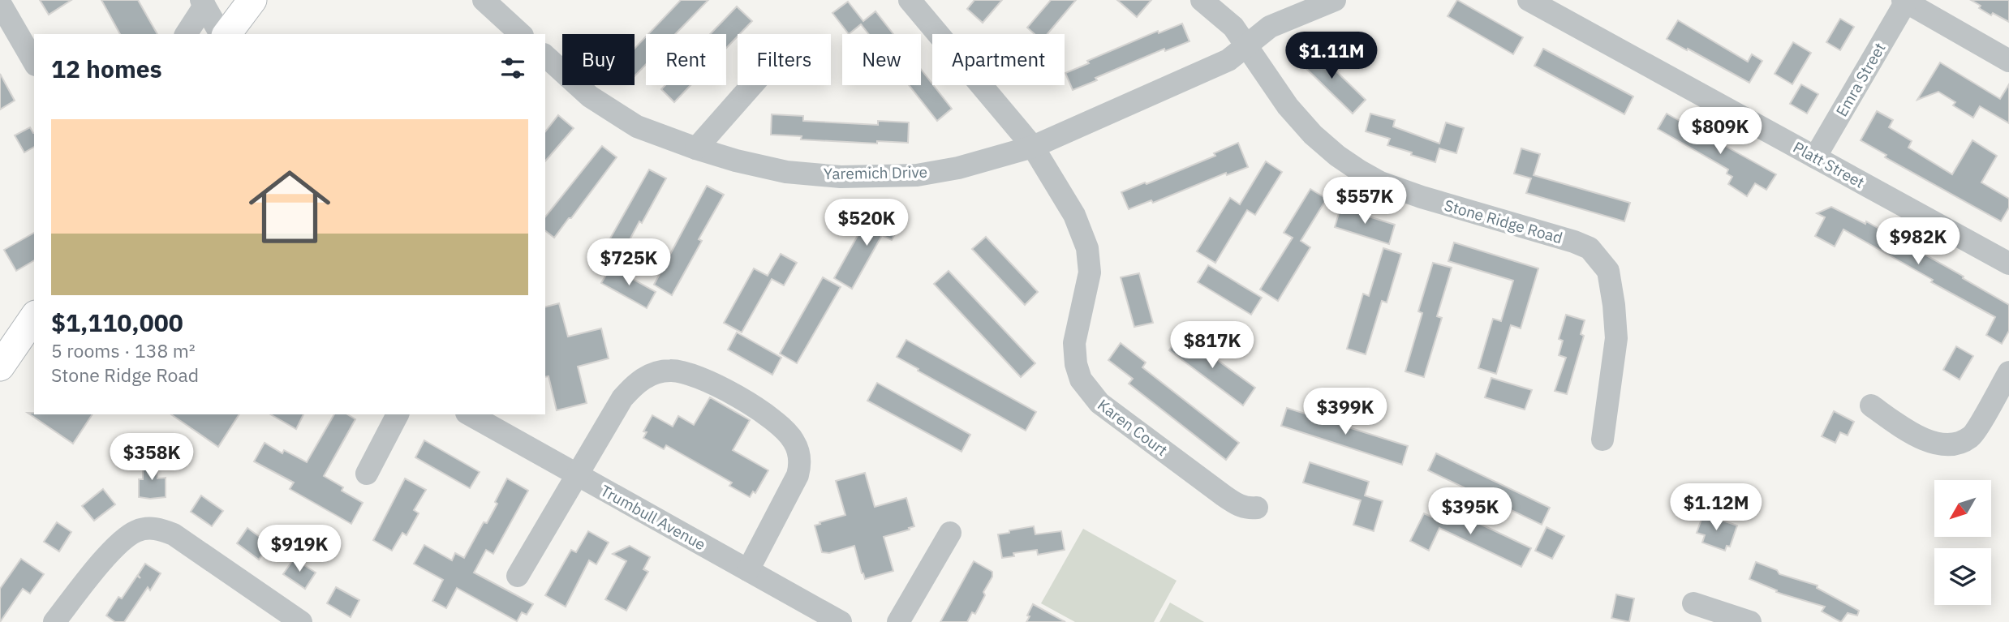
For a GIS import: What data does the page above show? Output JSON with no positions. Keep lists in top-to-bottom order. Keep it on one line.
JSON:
{"streets":{"street":["Emra Street","Platt Street","Yaremich Drive","Stone Ridge Road","Karen Court","Trumbull Avenue"]},"crossings":[["Emra Street","Platt Street"],["Yaremich Drive","Stone Ridge Road"],["Yaremich Drive","Karen Court"]],"north":"bottom left","page":{"price":["$1.11M","$809K","$557K","$520K","$982K","$725K","$817K","$399K","$358K","$1.12M","$395K","$919K"],"chip":["Buy","Rent","Filters","New","Apartment"],"heading":"12 homes","list":[{"name":"$1,110,000","note":"5 rooms · 138 m² · Stone Ridge Road"}]}}
